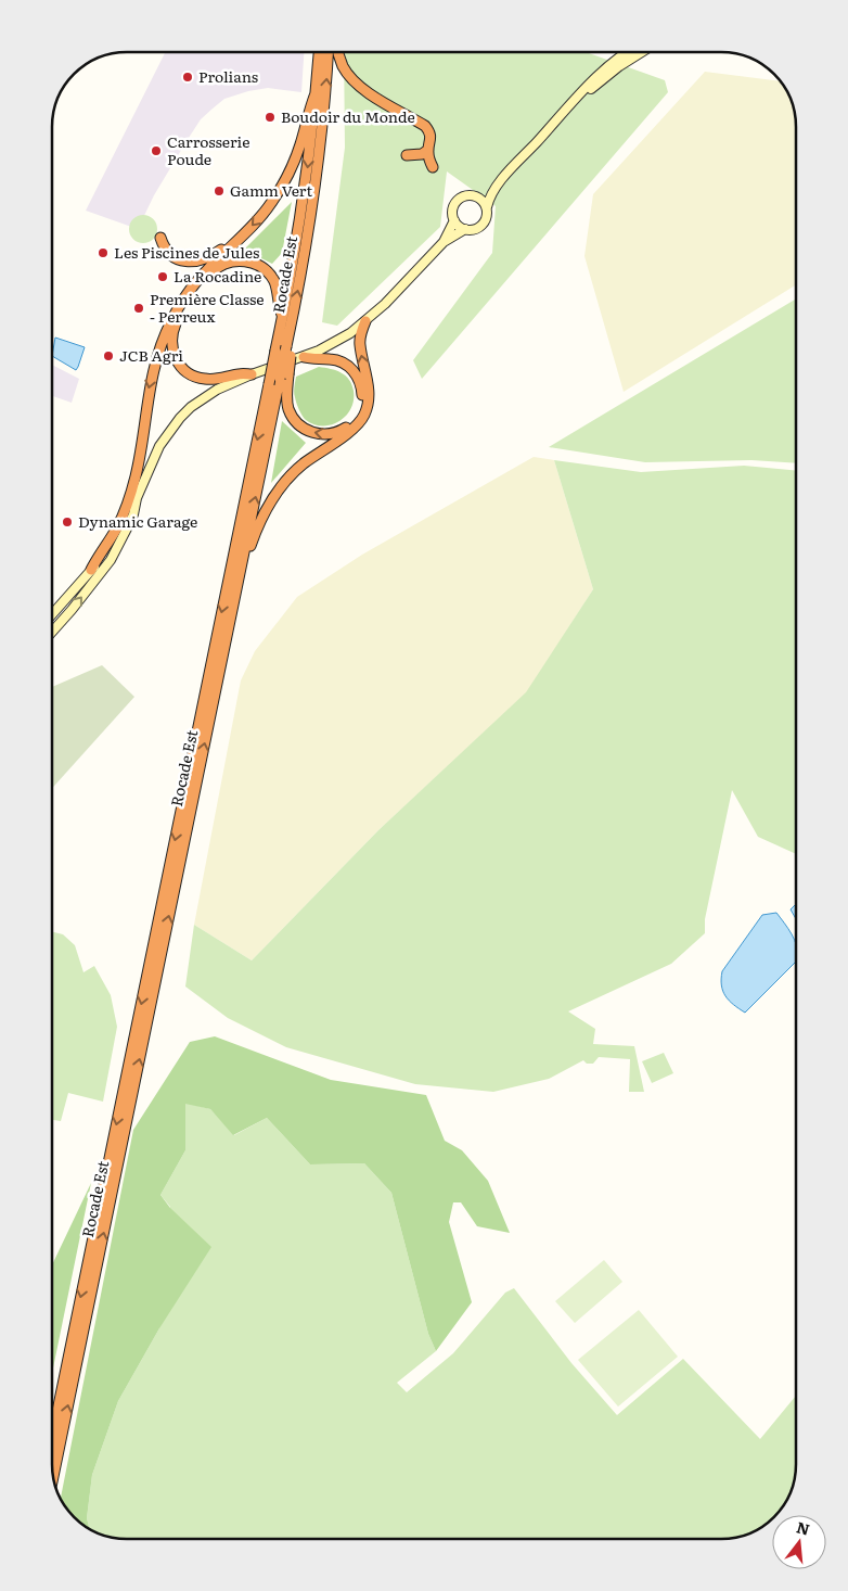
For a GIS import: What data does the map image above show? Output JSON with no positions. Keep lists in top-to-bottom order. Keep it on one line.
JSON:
{"streets":{"highway":["Rocade Est"]},"places":["Prolians","Boudoir du Monde","Carrosserie Poude","Gamm Vert","Les Piscines de Jules","La Rocadine","Première Classe - Perreux","JCB Agri","Dynamic Garage"],"north":"top"}
